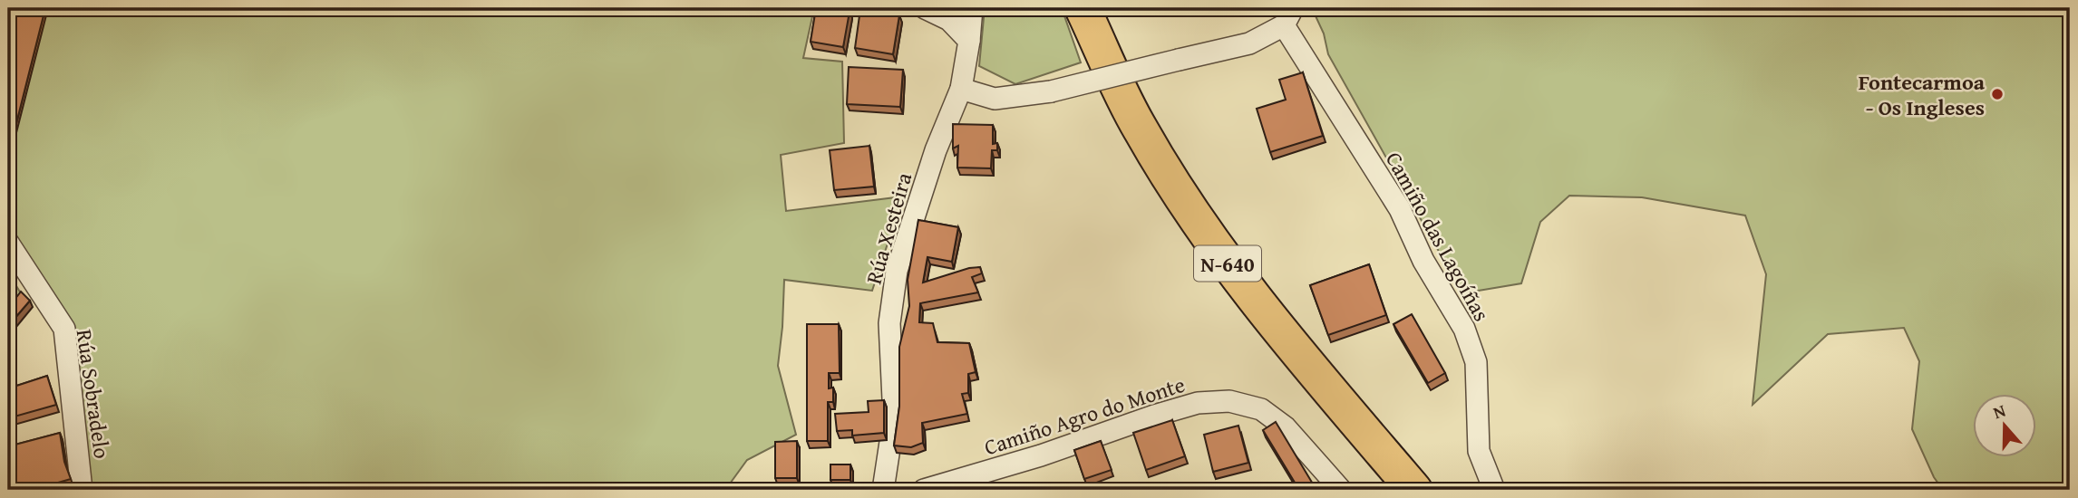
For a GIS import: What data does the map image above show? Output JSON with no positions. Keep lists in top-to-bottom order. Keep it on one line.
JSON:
{"streets":{"highway":["N-640"],"street":["Rúa Xesteira","Camiño das Lagoíñas","Rúa Sobradelo","Camiño Agro do Monte"]},"places":["Fontecarmoa - Os Ingleses"],"north":"top"}
